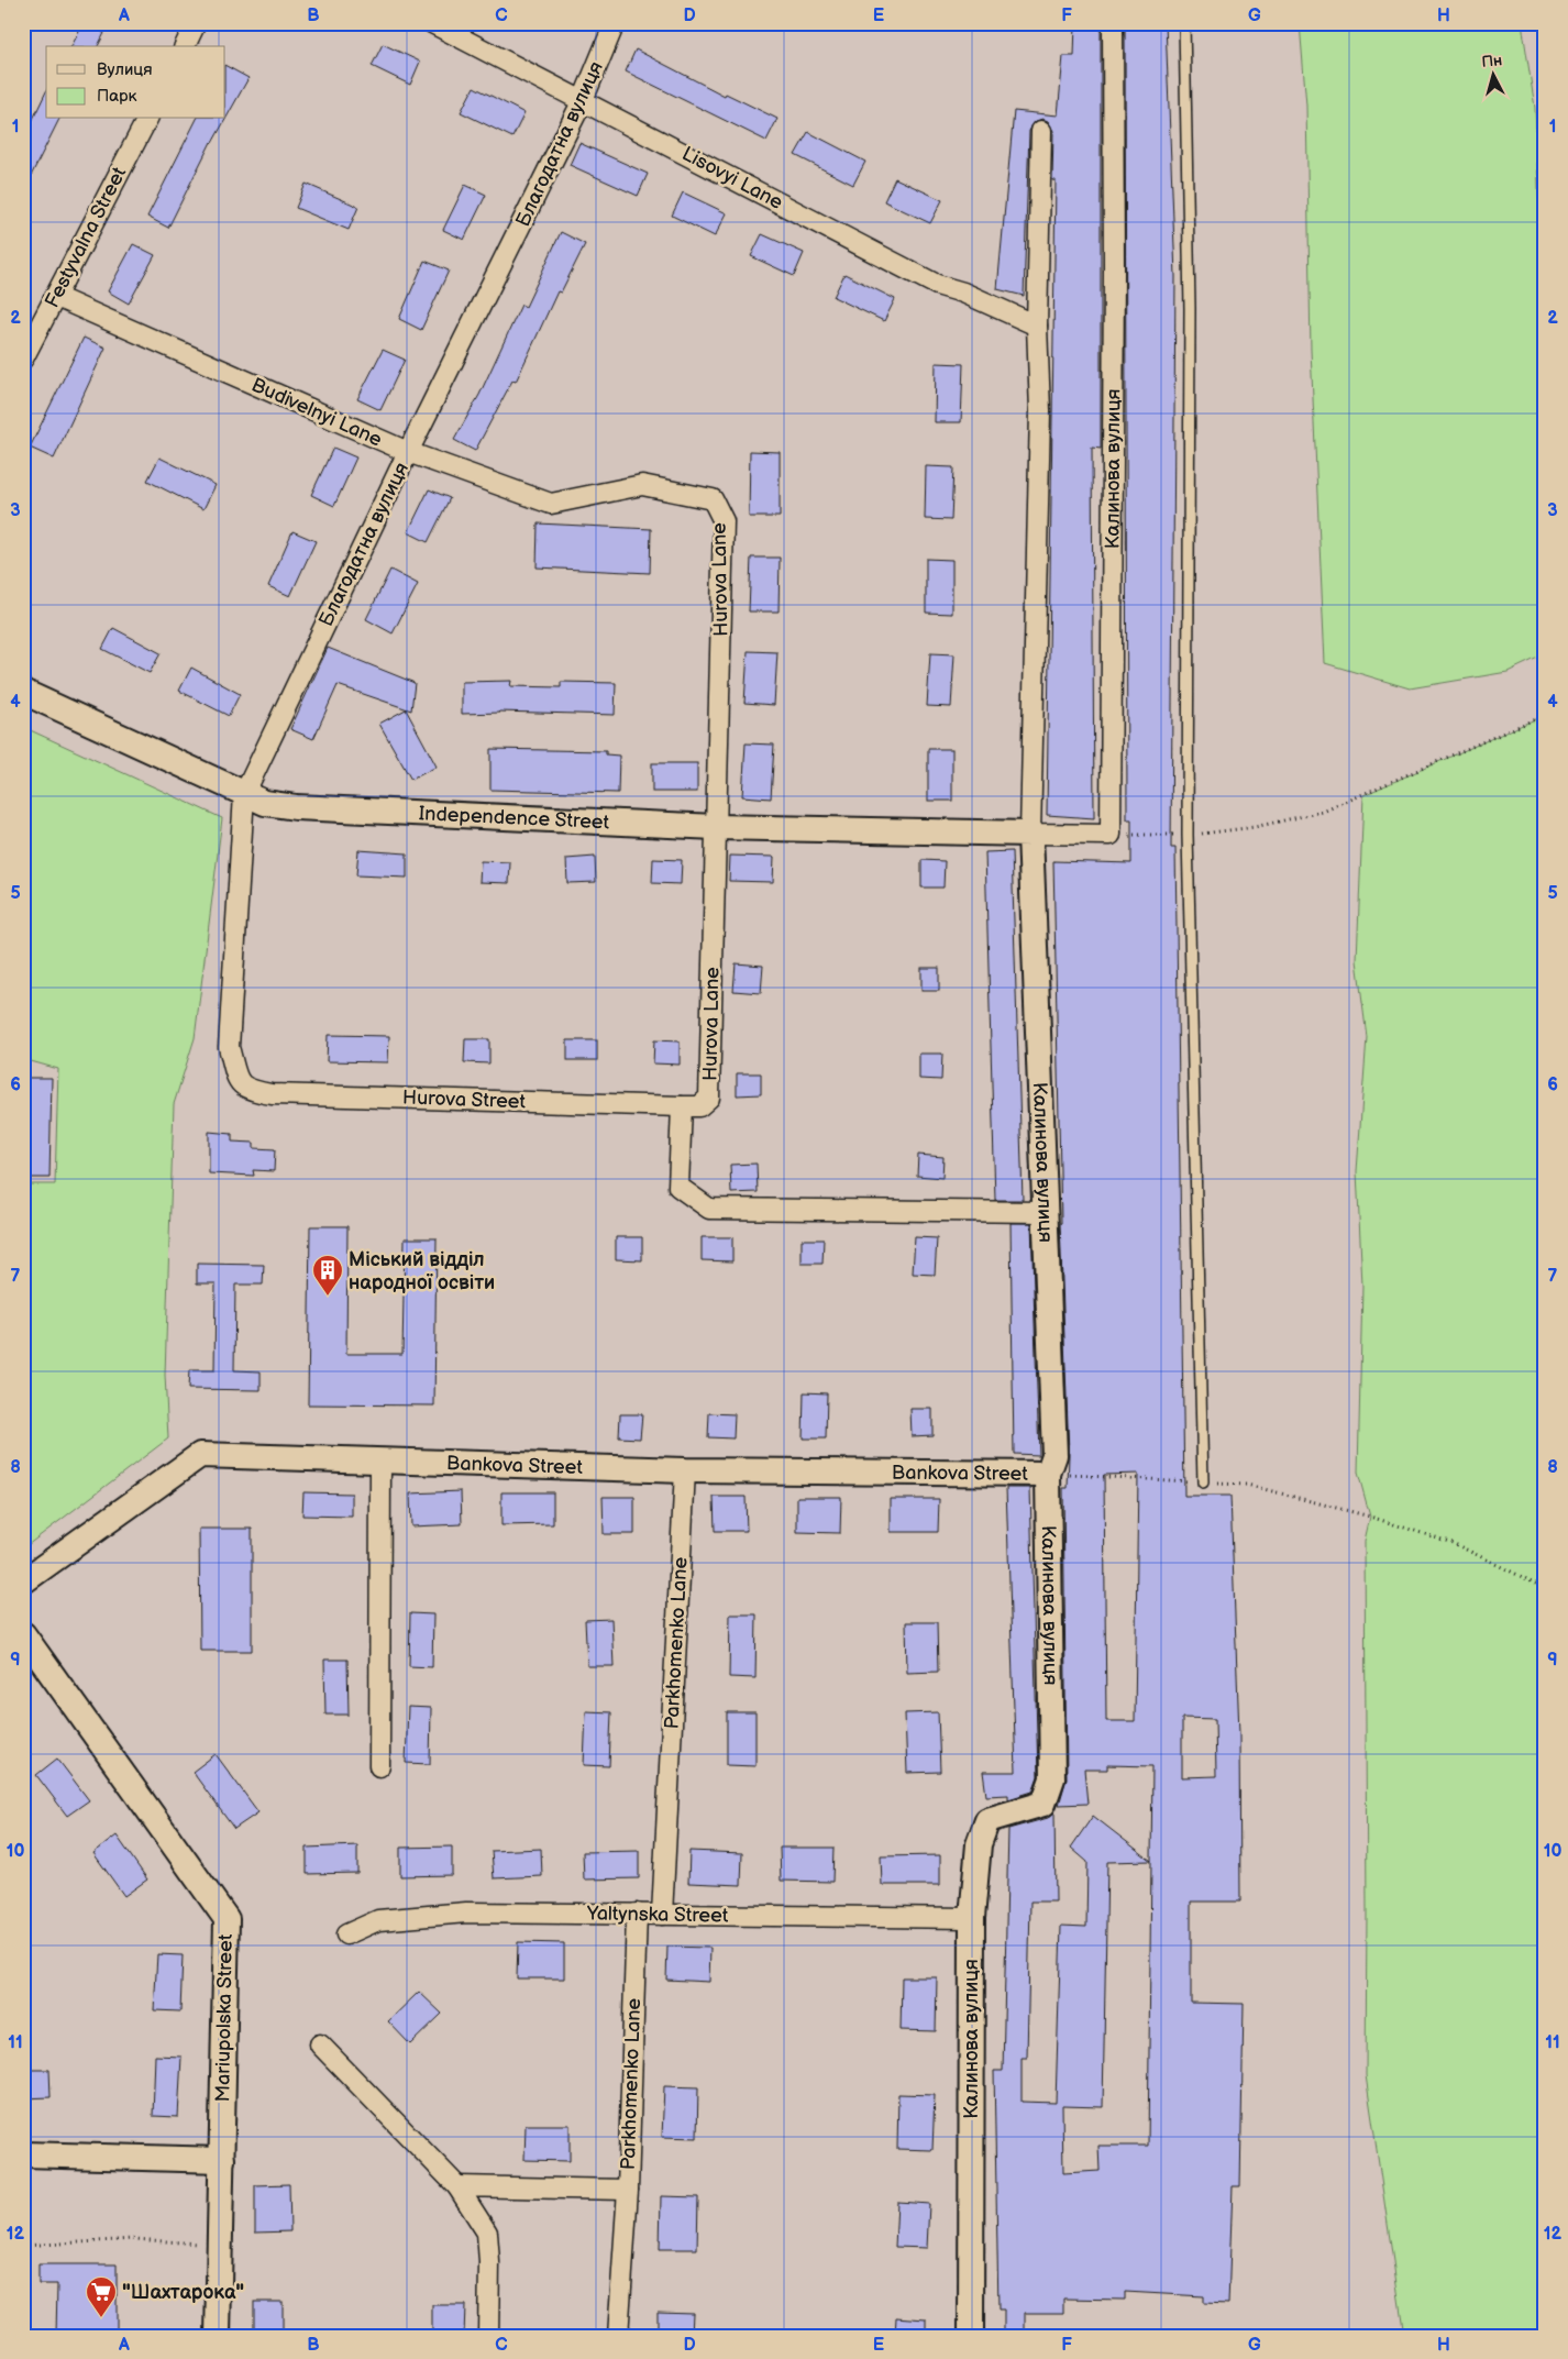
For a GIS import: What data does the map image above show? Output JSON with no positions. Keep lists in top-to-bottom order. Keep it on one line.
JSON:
{"streets":{"street":["Благодатна вулиця","Lisovyi Lane","Festyvalna Street","Budivelnyi Lane","Калинова вулиця","Hurova Lane","Independence Street","Hurova Street","Bankova Street","Parkhomenko Lane","Yaltynska Street","Mariupolska Street"]},"crossings":[["Благодатна вулиця","Lisovyi Lane"],["Благодатна вулиця","Budivelnyi Lane"],["Благодатна вулиця","Independence Street"],["Благодатна вулиця","Hurova Street"],["Lisovyi Lane","Калинова вулиця"],["Festyvalna Street","Budivelnyi Lane"],["Budivelnyi Lane","Hurova Lane"],["Калинова вулиця","Independence Street"],["Калинова вулиця","Bankova Street"],["Калинова вулиця","Yaltynska Street"],["Hurova Lane","Independence Street"],["Hurova Lane","Hurova Street"],["Bankova Street","Parkhomenko Lane"],["Parkhomenko Lane","Yaltynska Street"]],"places":{"building":["Міський відділ народної освіти"],"supermarket":["\"Шахтарока\""]},"legend":["Вулиця","Парк"],"north":"top","grid":{"columns":["A","B","C","D","E","F","G","H"],"rows":["1","2","3","4","5","6","7","8","9","10","11","12"]}}
